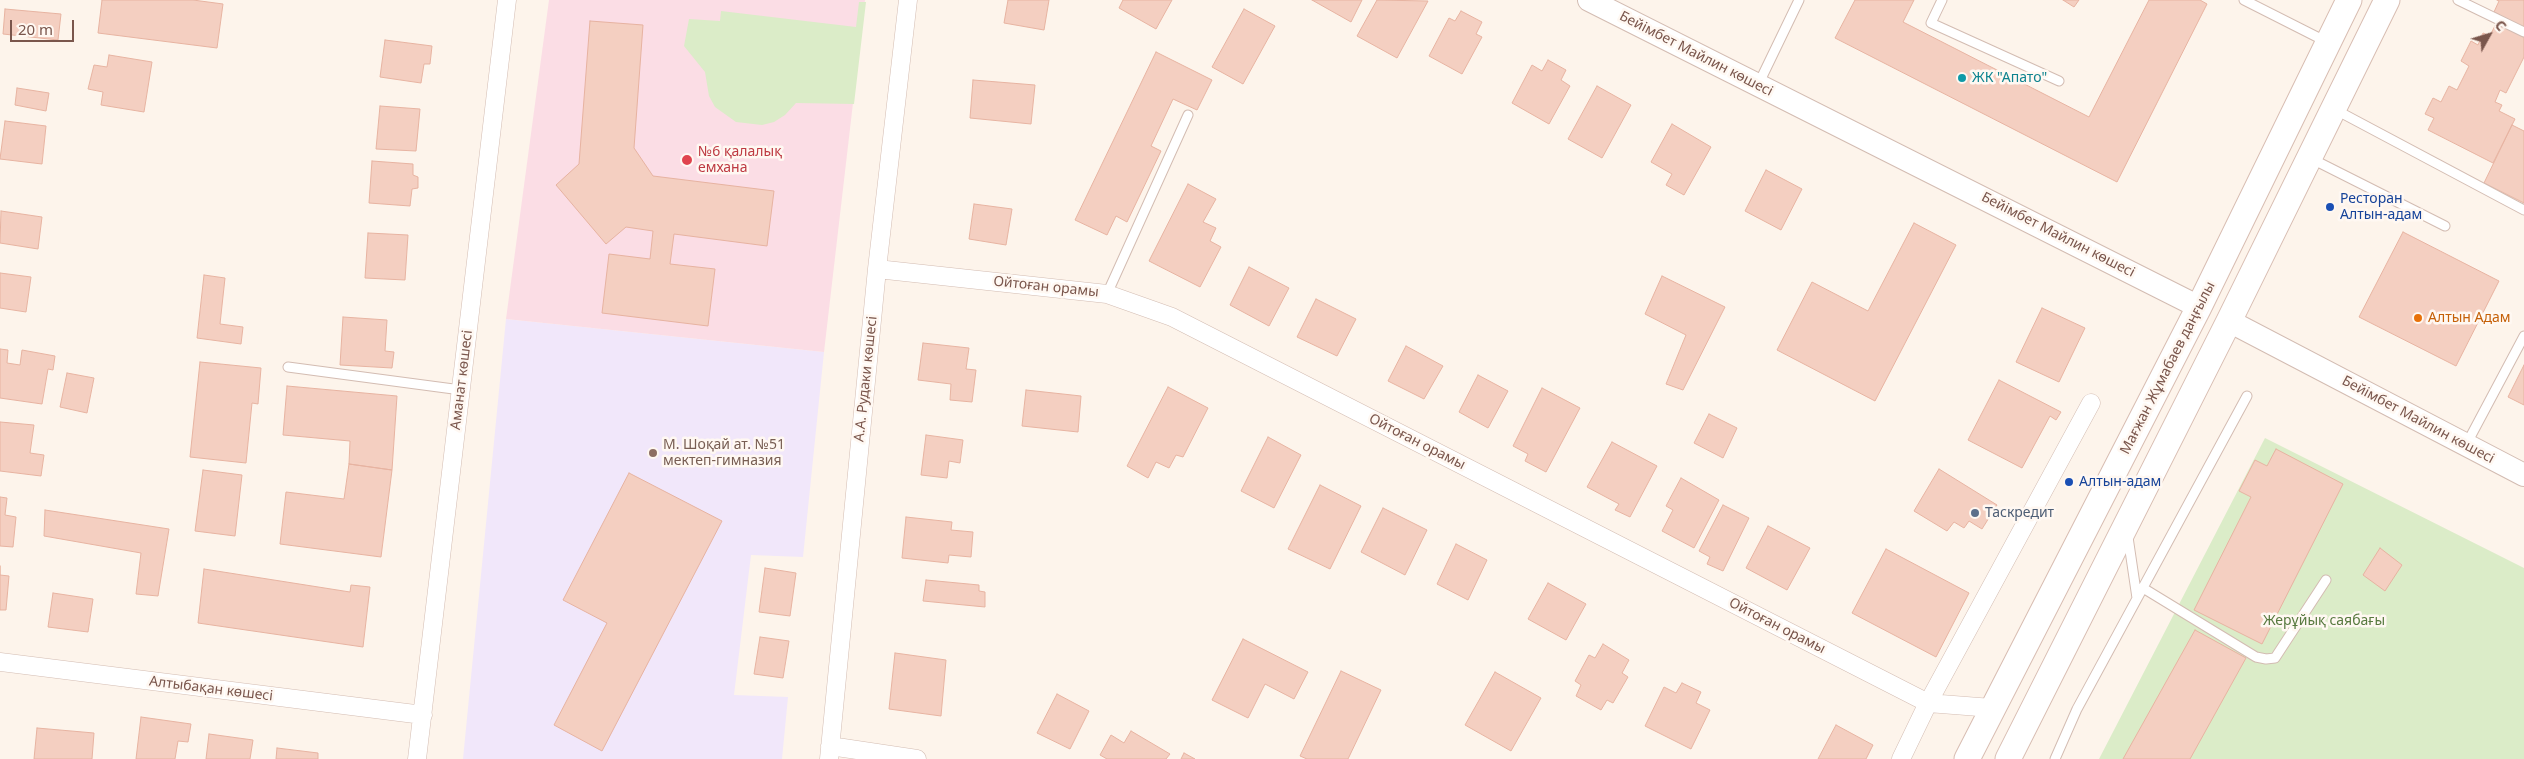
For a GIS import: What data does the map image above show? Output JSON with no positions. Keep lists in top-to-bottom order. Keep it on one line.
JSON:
{"streets":{"main road":["Бейімбет Майлин көшесі","Мағжан Жұмабаев даңғылы"],"street":["Ойтоған орамы","А.А. Рудаки көшесі","Аманат көшесі","Алтыбақан көшесі"]},"crossings":[["Бейімбет Майлин көшесі","Мағжан Жұмабаев даңғылы"],["Ойтоған орамы","А.А. Рудаки көшесі"],["Аманат көшесі","Алтыбақан көшесі"]],"parks":["Жерұйық саябағы"],"places":["ЖК \"Апато\"","№6 қалалық емхана","Ресторан Алтын-адам","Алтын Адам","М. Шоқай ат. №51 мектеп-гимназия","Алтын-адам","Таскредит"],"scale_bar":"20 m","north":"top right"}
